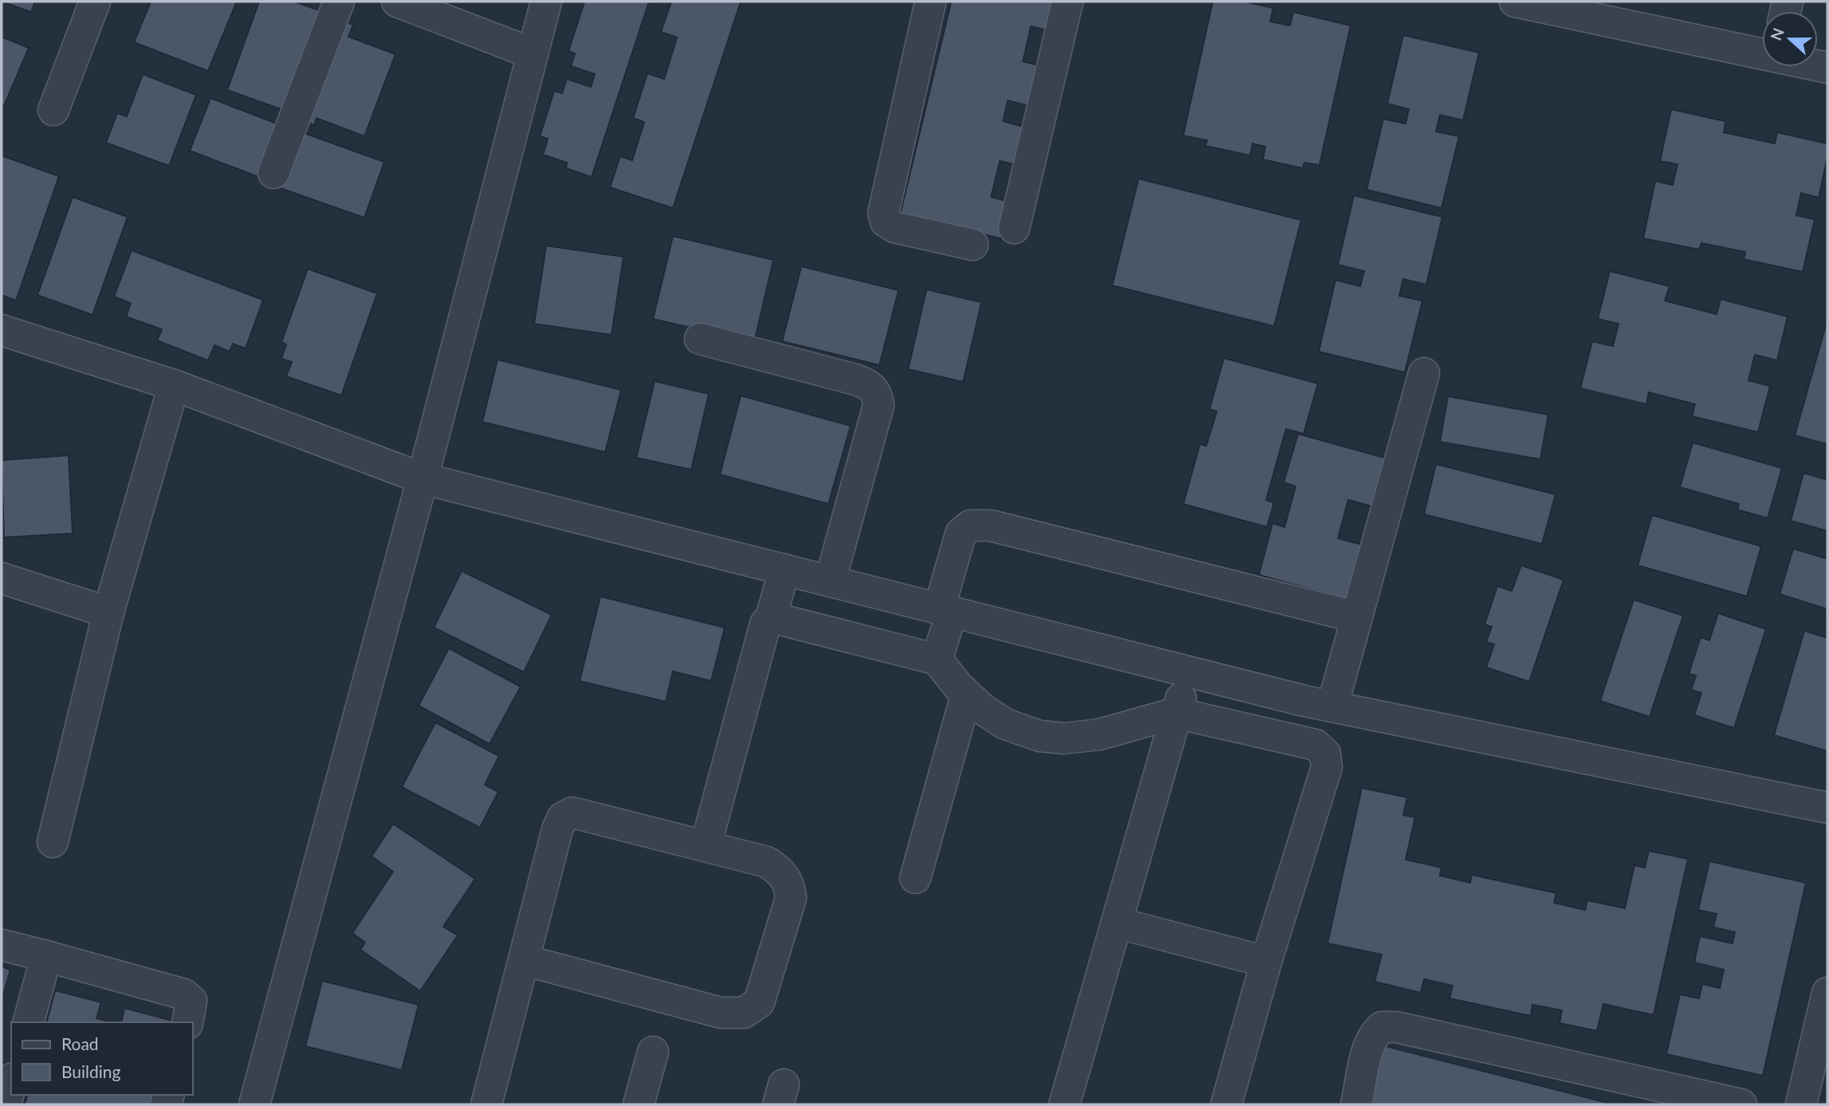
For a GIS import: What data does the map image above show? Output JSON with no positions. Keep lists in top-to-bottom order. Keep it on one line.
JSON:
{"legend":["Road","Building"],"north":"left"}
